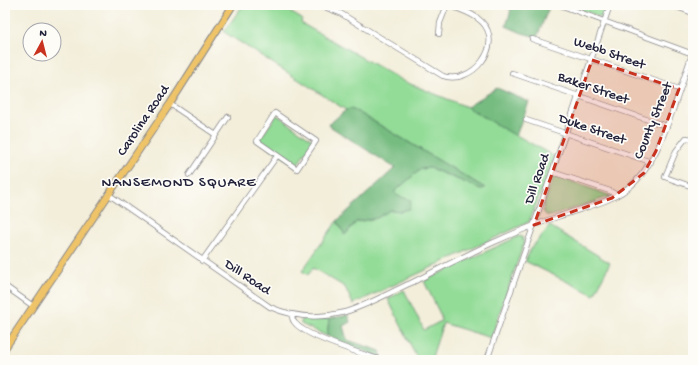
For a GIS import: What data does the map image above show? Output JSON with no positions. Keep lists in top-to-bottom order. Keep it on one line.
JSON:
{"streets":{"main road":["Carolina Road"],"street":["Webb Street","Baker Street","County Street","Duke Street","Dill Road"]},"crossings":[["Webb Street","County Street"],["Webb Street","Dill Road"],["Baker Street","County Street"],["Baker Street","Dill Road"],["Carolina Road","Dill Road"],["County Street","Duke Street"],["County Street","Dill Road"],["Duke Street","Dill Road"]],"districts":["NANSEMOND SQUARE"],"north":"top"}
